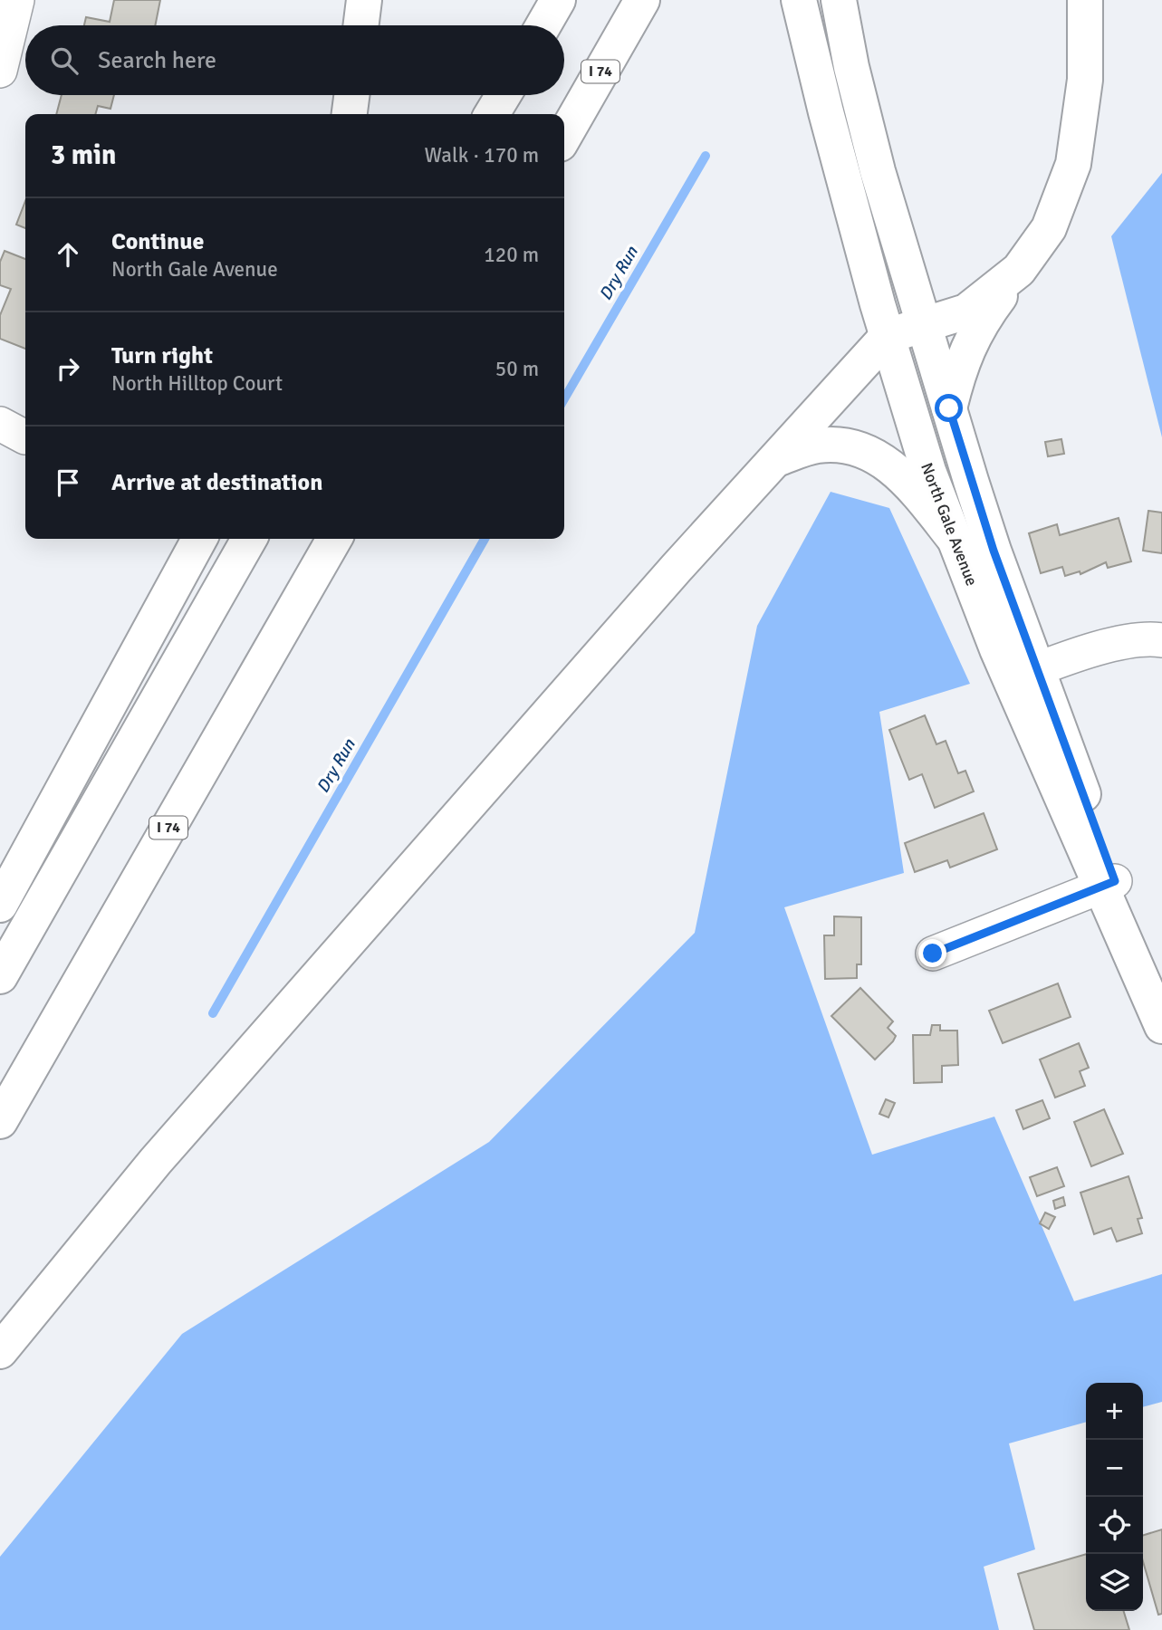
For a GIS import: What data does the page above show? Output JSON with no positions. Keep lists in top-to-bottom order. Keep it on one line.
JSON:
{"streets":{"main road":["I 74","North Gale Avenue"]},"water":["Dry Run"],"page":{"search":"Search here","heading":["3 min","Walk · 170 m"],"list":[["Continue","North Gale Avenue","120 m"],["Turn right","North Hilltop Court","50 m"],"Arrive at destination"],"map_buttons":["+","−"]}}
